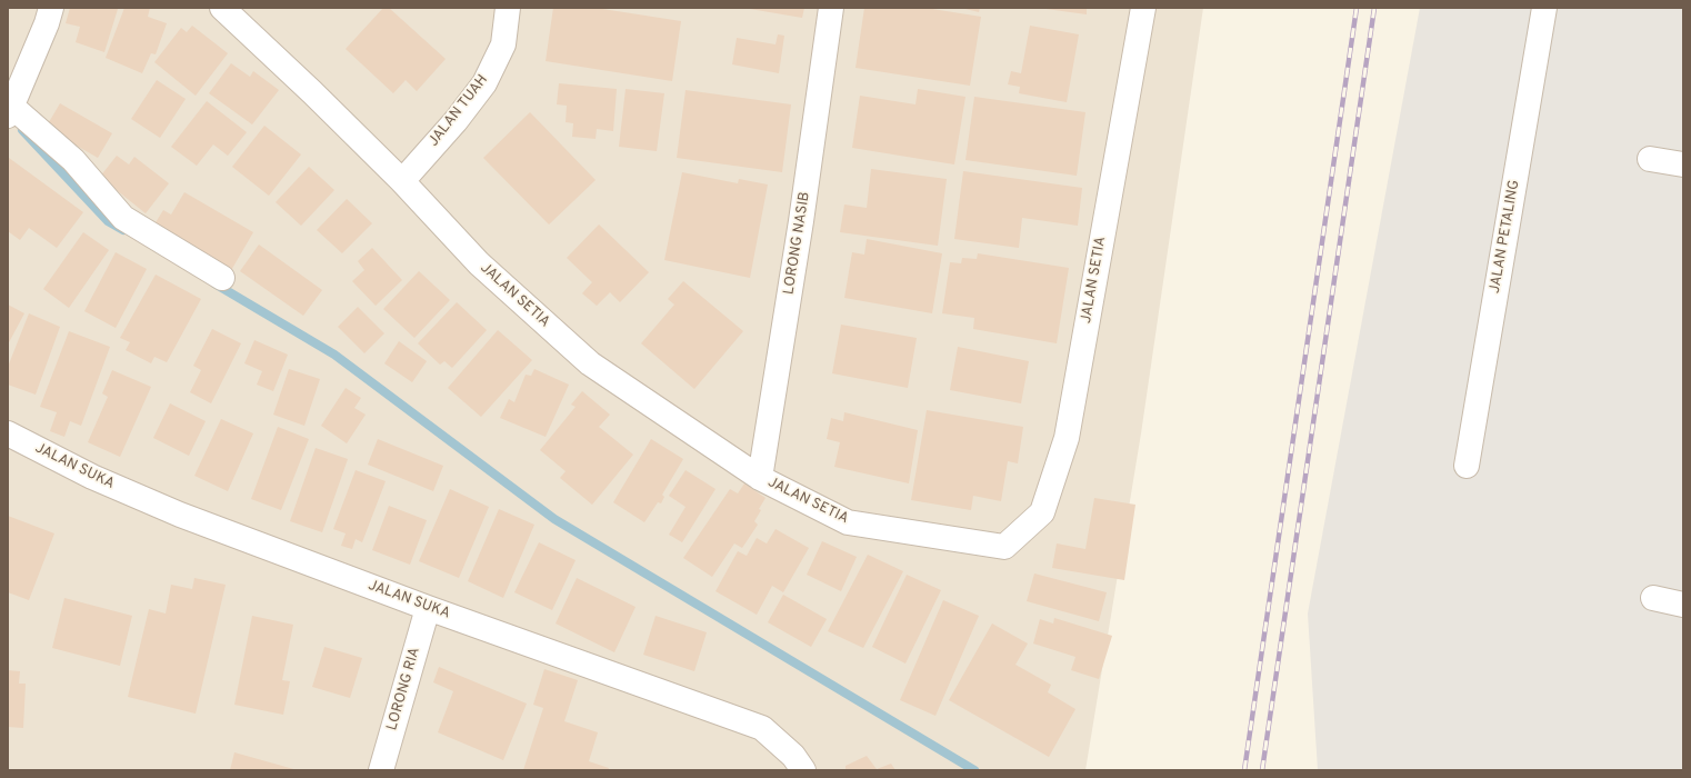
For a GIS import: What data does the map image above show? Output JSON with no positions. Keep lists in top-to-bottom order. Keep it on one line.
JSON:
{"streets":{"street":["JALAN TUAH","JALAN PETALING","LORONG NASIB","JALAN SETIA","JALAN SUKA","LORONG RIA"]},"crossings":[["JALAN TUAH","JALAN SETIA"],["LORONG NASIB","JALAN SETIA"],["JALAN SUKA","LORONG RIA"]]}
